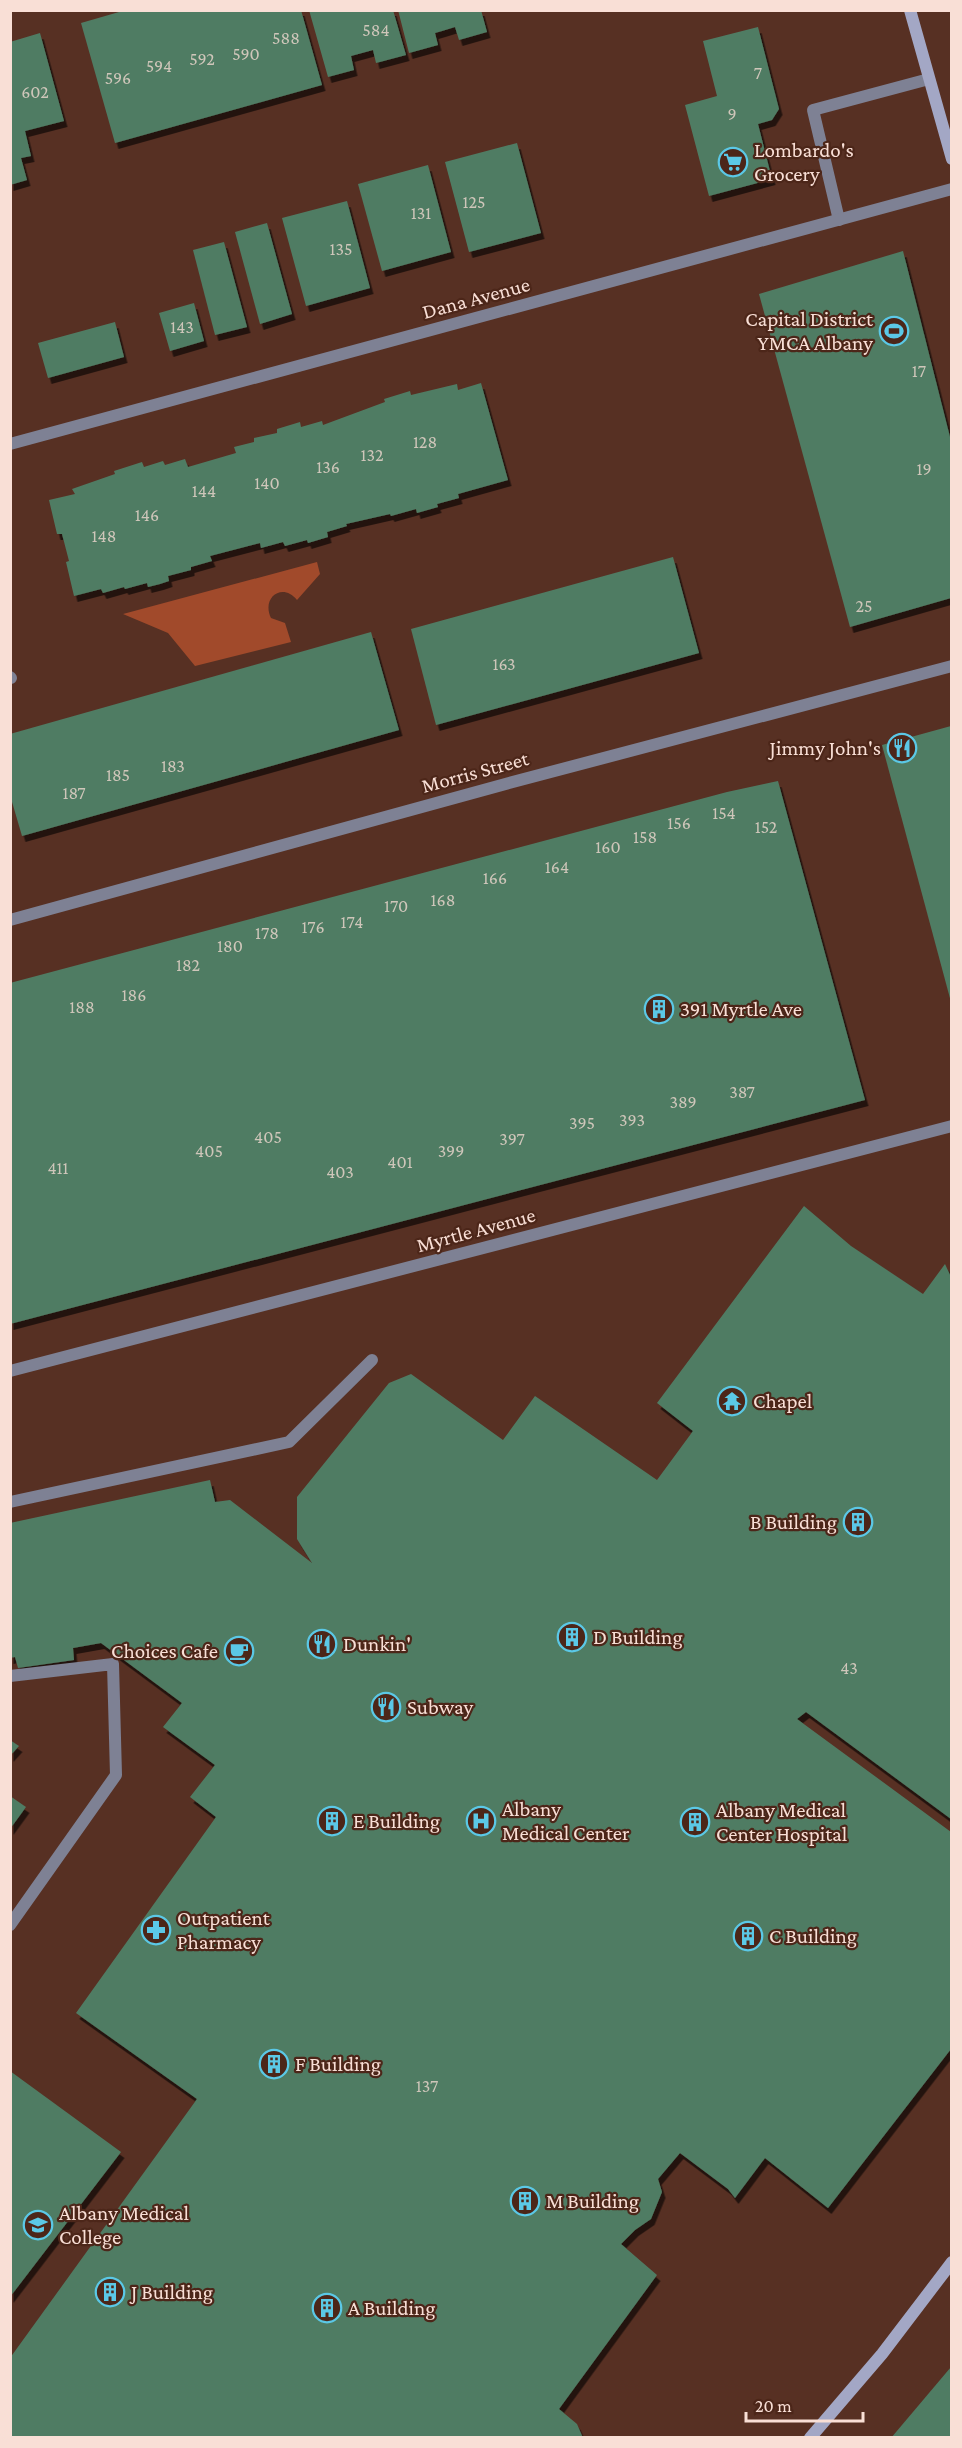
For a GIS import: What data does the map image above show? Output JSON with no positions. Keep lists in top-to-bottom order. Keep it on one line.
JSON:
{"streets":{"street":["Dana Avenue","Morris Street","Myrtle Avenue"]},"places":{"supermarket":["Lombardo's Grocery"],"sports":["Capital District YMCA Albany"],"restaurant":["Jimmy John's","Dunkin'","Subway"],"building":["391 Myrtle Ave","B Building","D Building","E Building","Albany Medical Center Hospital","C Building","F Building","M Building","J Building","A Building"],"temple":["Chapel"],"cafe":["Choices Cafe"],"hospital":["Albany Medical Center"],"pharmacy":["Outpatient Pharmacy"],"school or university":["Albany Medical College"]},"house_numbers":["584","588","590","592","594","7","596","602","9","125","131","135","143","17","128","132","136","19","140","144","146","148","25","163","183","185","187","154","156","152","158","160","164","166","168","170","174","176","178","180","182","186","188","387","389","393","395","405","397","405","399","401","411","403","43","137"],"scale_bar":"20 m"}
